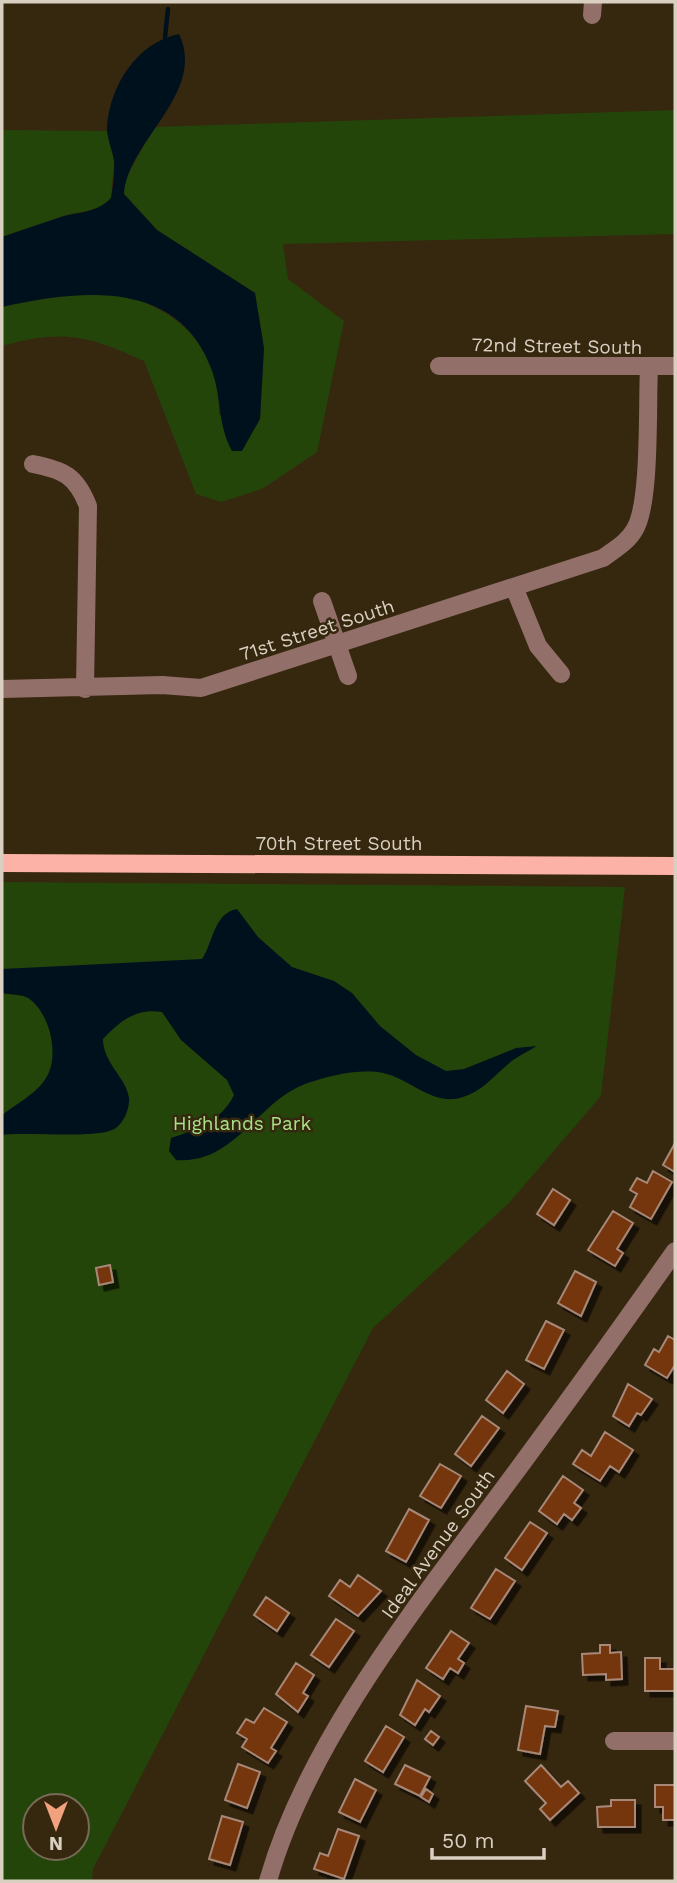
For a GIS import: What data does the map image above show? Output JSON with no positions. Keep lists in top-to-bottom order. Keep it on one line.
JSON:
{"streets":{"main road":["70th Street South"],"street":["72nd Street South","71st Street South","Ideal Avenue South"]},"crossings":[["72nd Street South","71st Street South"]],"parks":["Highlands Park"],"scale_bar":"50 m","north":"bottom"}
